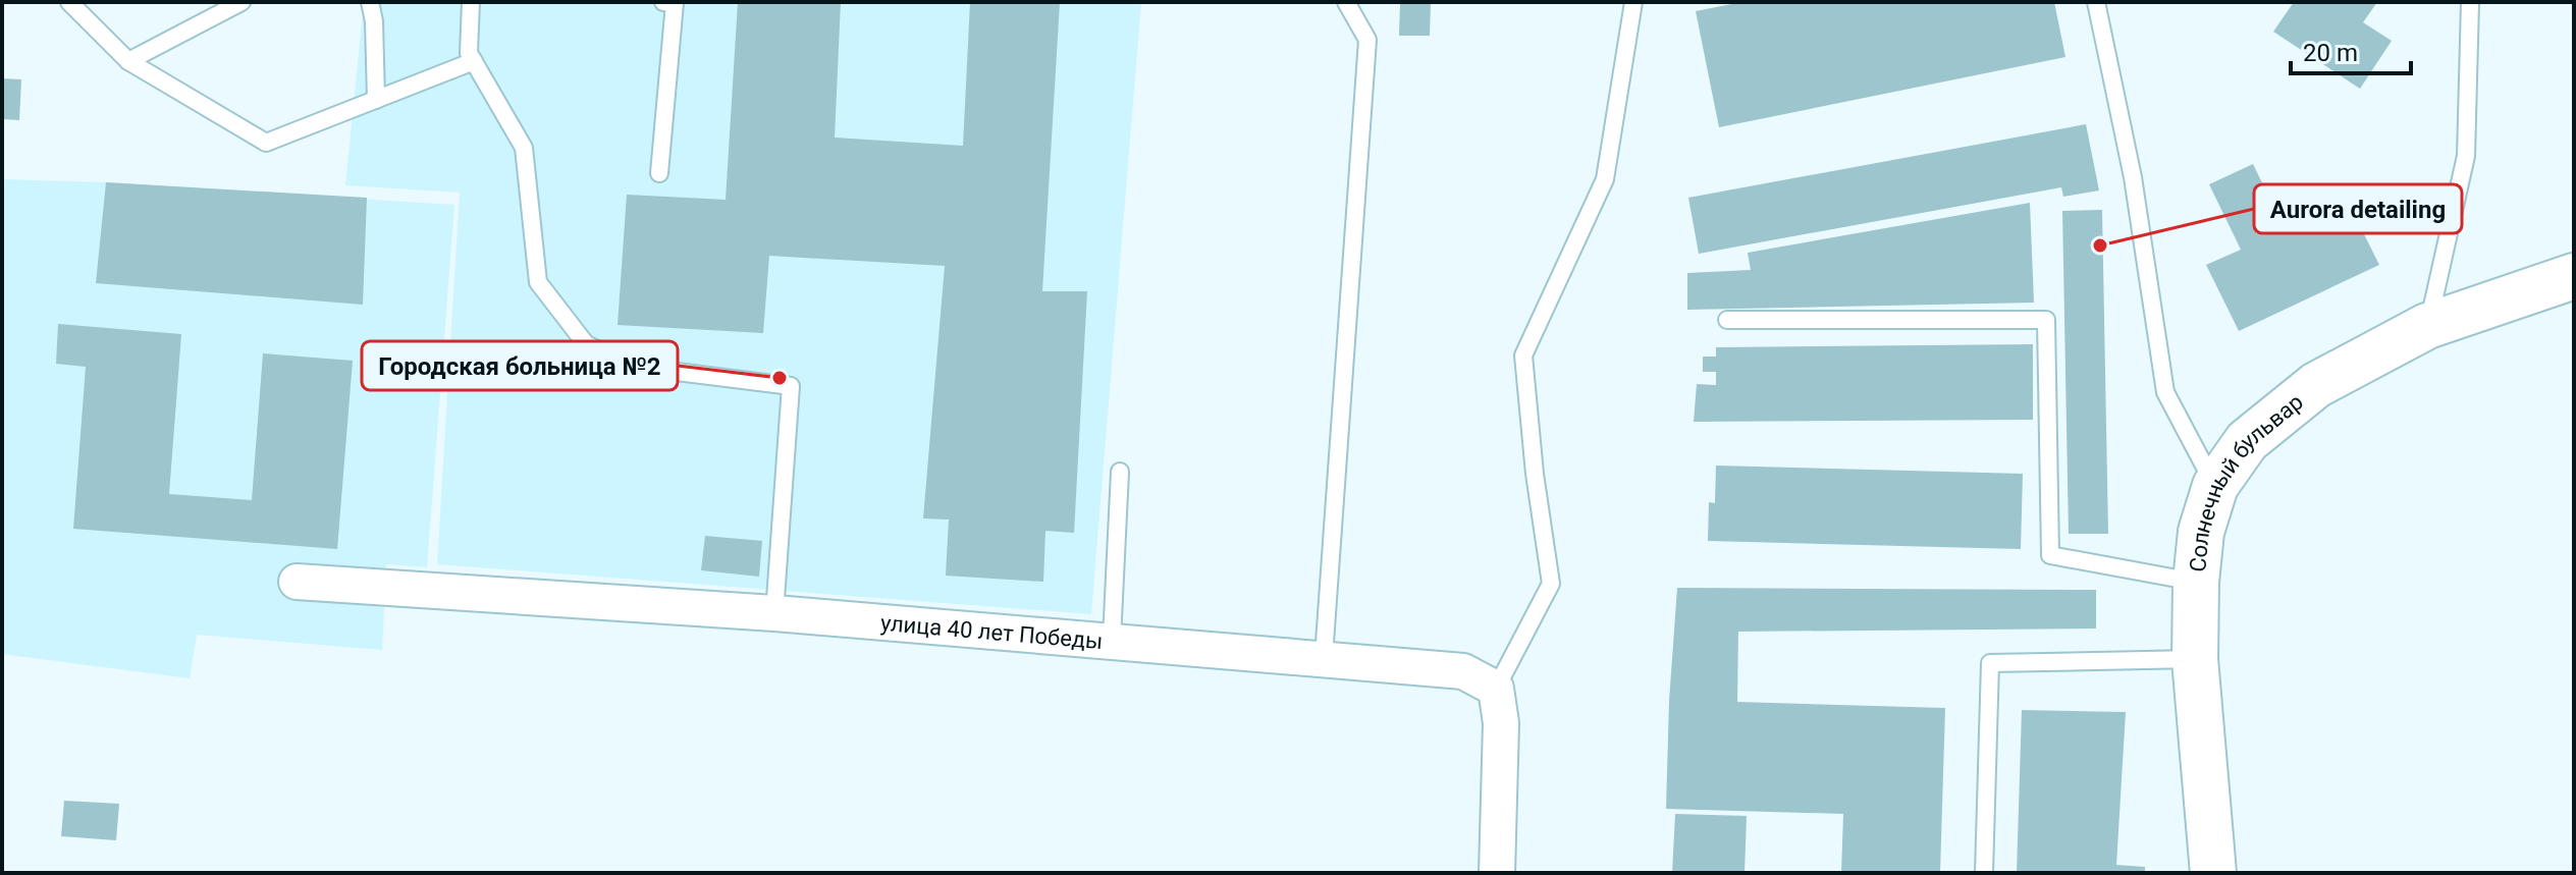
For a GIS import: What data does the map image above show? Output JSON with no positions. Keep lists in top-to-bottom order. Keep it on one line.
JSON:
{"streets":{"main road":["Солнечный бульвар"],"street":["улица 40 лет Победы"]},"places":["Aurora detailing","Городская больница №2"],"scale_bar":"20 m"}
